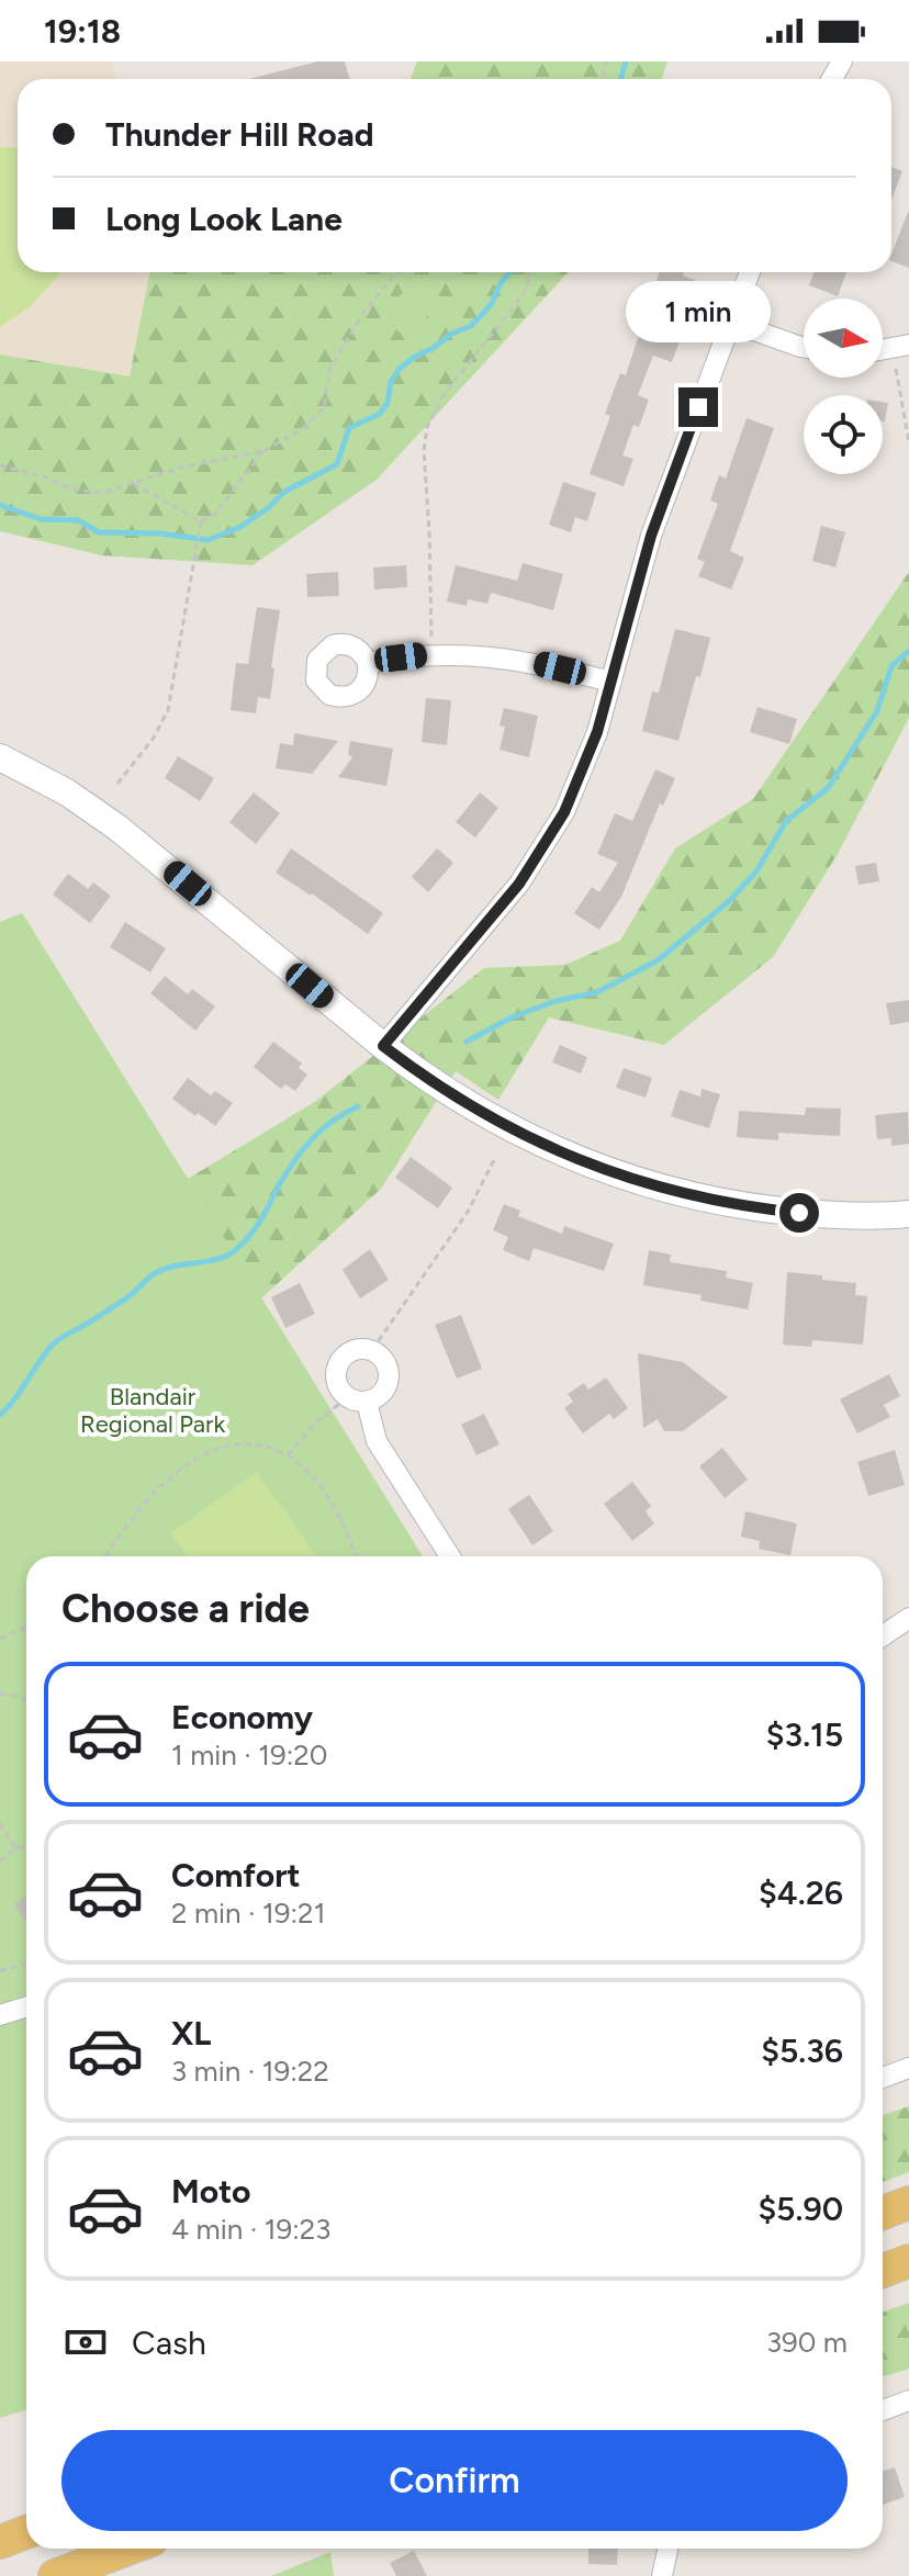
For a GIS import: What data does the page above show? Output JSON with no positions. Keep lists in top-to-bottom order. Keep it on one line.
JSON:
{"parks":["Blandair Regional Park"],"north":"right","page":{"status":"19:18","banner":["Thunder Hill Road","Long Look Lane"],"bubble":"1 min","heading":"Choose a ride","list":[{"name":"Economy","note":"1 min · 19:20","value":"$3.15"},{"name":"Comfort","note":"2 min · 19:21","value":"$4.26"},{"name":"XL","note":"3 min · 19:22","value":"$5.36"},{"name":"Moto","note":"4 min · 19:23","value":"$5.90"}],"pay":["Cash","390 m"],"buttons":"Confirm"}}
